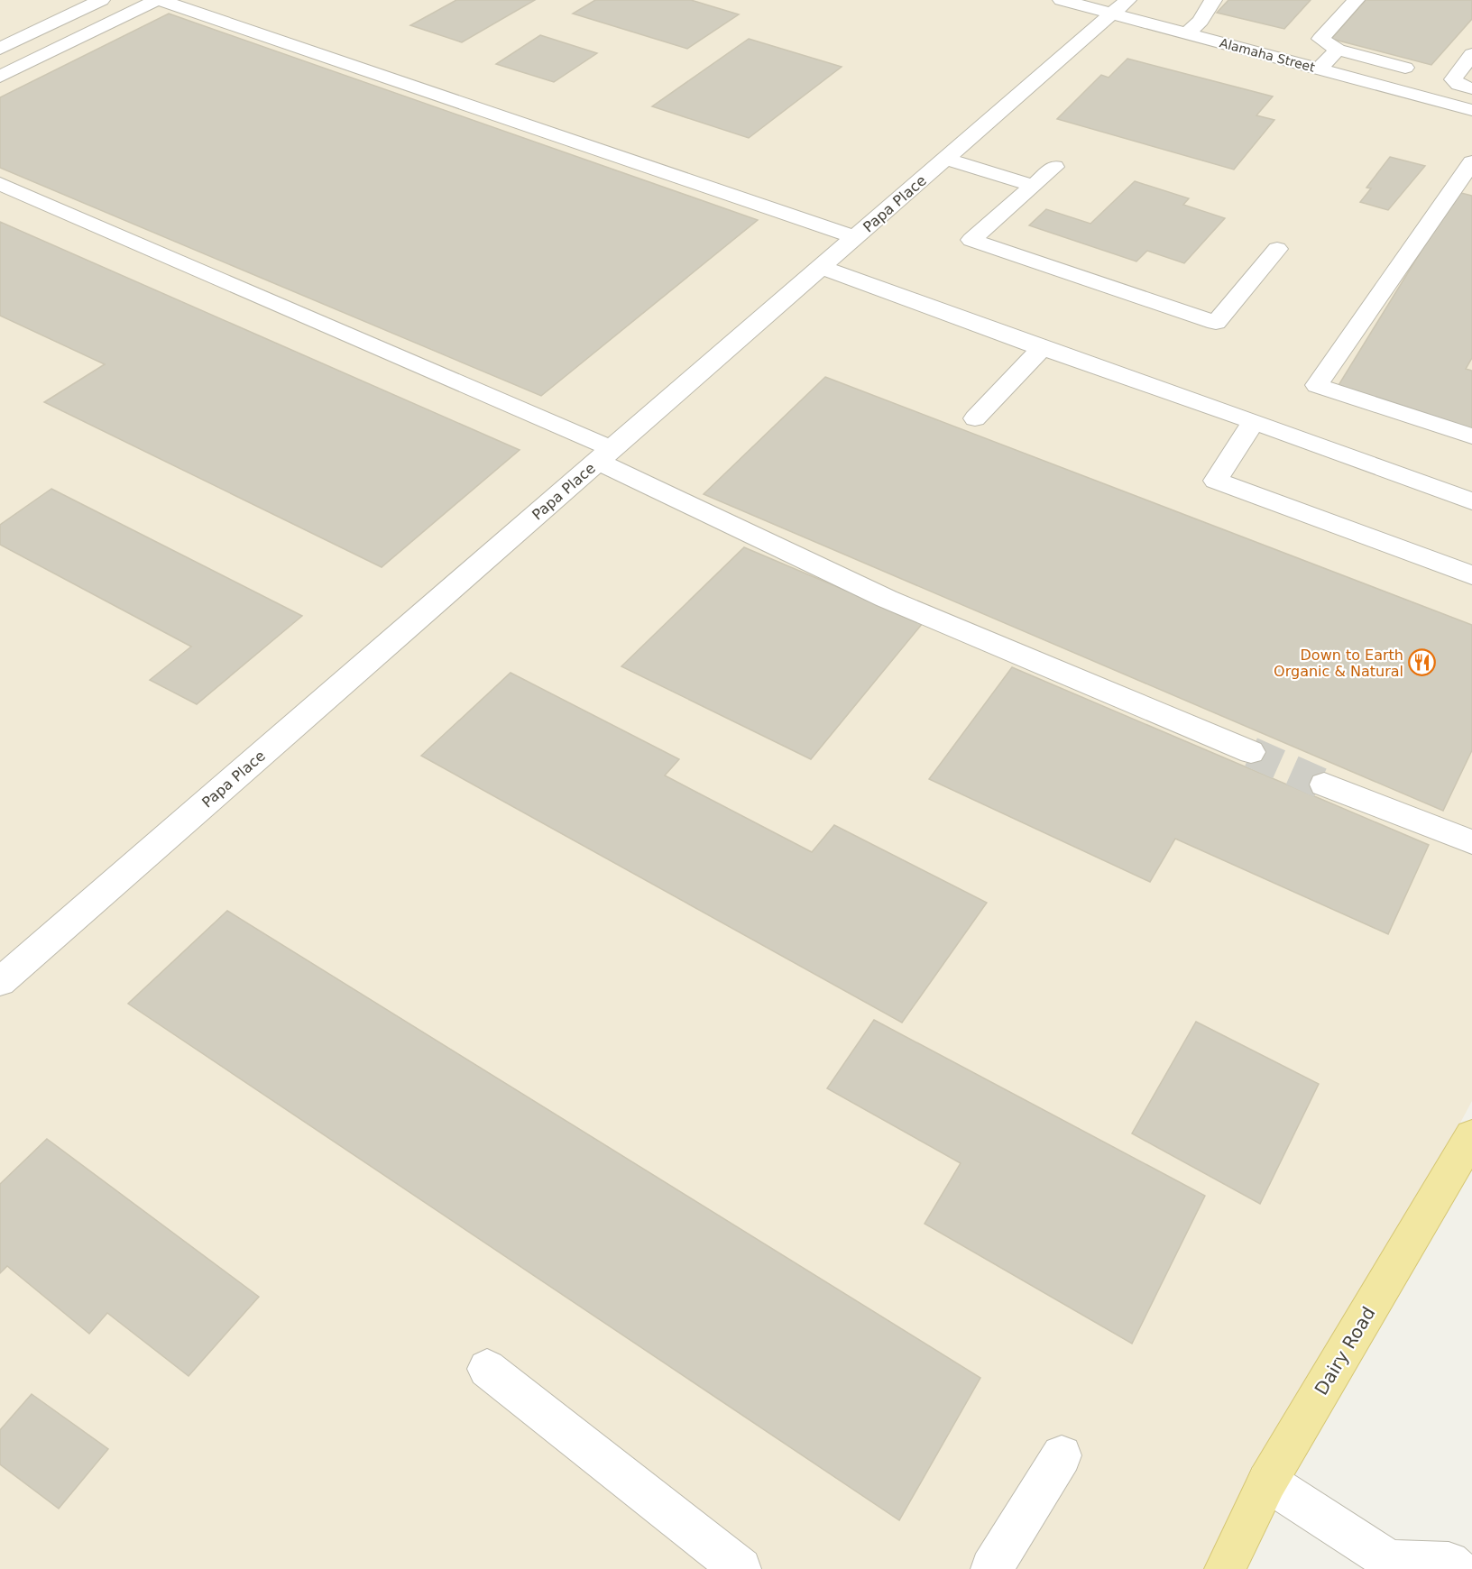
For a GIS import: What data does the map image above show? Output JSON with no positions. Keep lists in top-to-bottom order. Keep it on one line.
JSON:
{"streets":{"main road":["Dairy Road"],"street":["Alamaha Street","Papa Place"]},"crossings":[["Alamaha Street","Papa Place"]],"places":{"restaurant":["Down to Earth Organic & Natural"]}}
